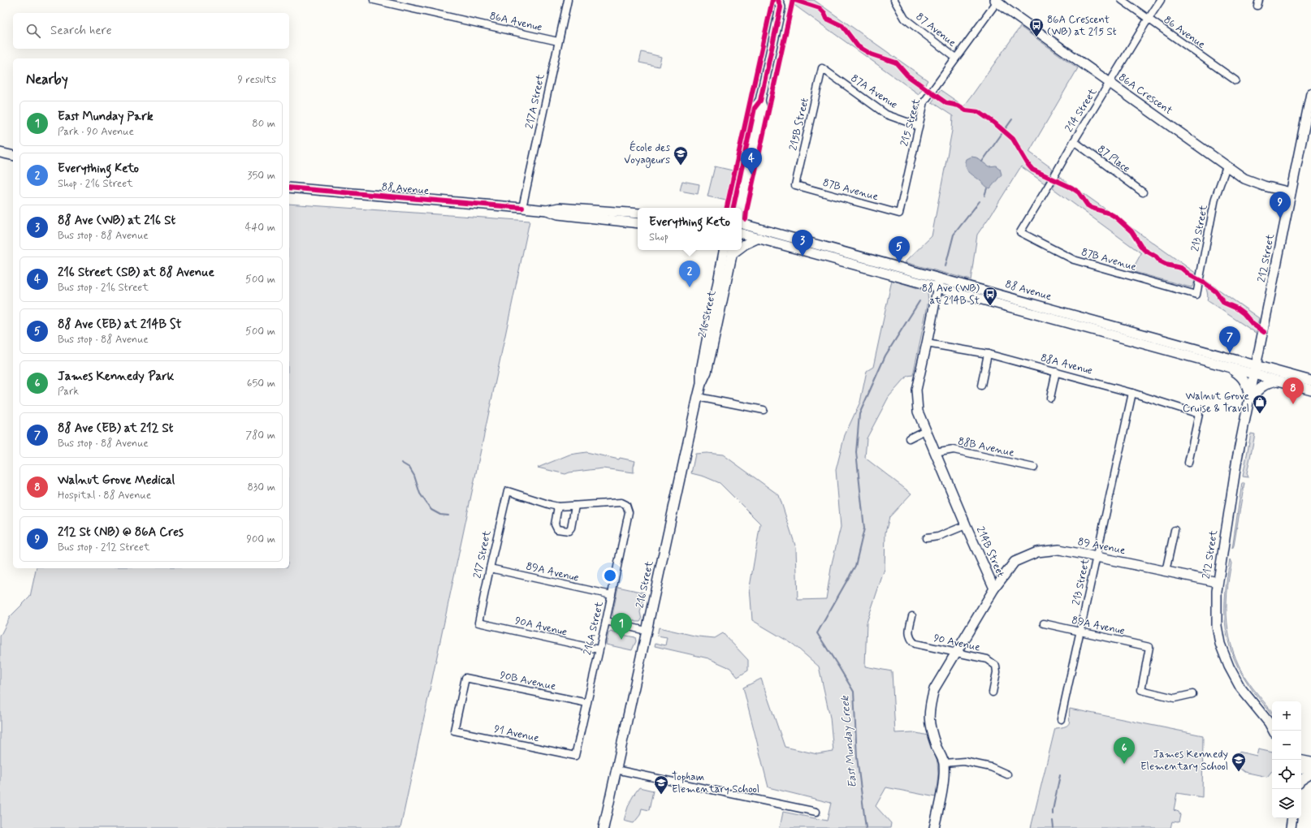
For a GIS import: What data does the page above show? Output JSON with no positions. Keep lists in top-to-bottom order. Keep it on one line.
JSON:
{"streets":{"main road":["86A Crescent","88 Avenue","212 Street","216 Street","89 Avenue","214B Street"],"street":["86A Avenue","87 Avenue","86 Avenue","87A Avenue","217A Street","214 Street","215 Street","215B Street","87 Place","87B Avenue","213 Street","88A Avenue","88B Avenue","217 Street","89A Avenue","90A Avenue","216A Street","90 Avenue","90B Avenue","91 Avenue"]},"crossings":[["86A Avenue","217A Street"],["87 Avenue","215 Street"],["86 Avenue","214 Street"],["87A Avenue","215 Street"],["87A Avenue","215B Street"],["86A Crescent","214 Street"],["86A Crescent","215 Street"],["86A Crescent","213 Street"],["86A Crescent","212 Street"],["217A Street","88 Avenue"],["214 Street","87 Place"],["214 Street","87B Avenue"],["215 Street","87B Avenue"],["215B Street","87B Avenue"],["88 Avenue","212 Street"],["88 Avenue","214B Street"],["87B Avenue","213 Street"],["213 Street","88A Avenue"],["213 Street","89 Avenue"],["213 Street","89A Avenue"],["212 Street","89 Avenue"],["88A Avenue","214B Street"],["88B Avenue","214B Street"],["89 Avenue","214B Street"],["214B Street","90 Avenue"],["217 Street","89A Avenue"],["217 Street","90A Avenue"],["89A Avenue","216A Street"],["90A Avenue","216A Street"],["216A Street","90B Avenue"],["216A Street","91 Avenue"],["90B Avenue","91 Avenue"]],"water":["East Munday Creek"],"places":{"bus stop":["86A Crescent (WB) at 215 St","88 Ave (WB) at 214B St"],"school or university":["École des Voyageurs","James Kennedy Elementary School","Topham Elementary School"],"shop":["Walnut Grove Cruise & Travel"]},"page":{"search":"Search here","heading":["Nearby","9 results"],"list":[{"mark":"1","name":"East Munday Park","note":"Park · 90 Avenue","value":"80 m"},{"mark":"2","name":"Everything Keto","note":"Shop · 216 Street","value":"350 m"},{"mark":"3","name":"88 Ave (WB) at 216 St","note":"Bus stop · 88 Avenue","value":"440 m"},{"mark":"4","name":"216 Street (SB) at 88 Avenue","note":"Bus stop · 216 Street","value":"500 m"},{"mark":"5","name":"88 Ave (EB) at 214B St","note":"Bus stop · 88 Avenue","value":"500 m"},{"mark":"6","name":"James Kennedy Park","note":"Park","value":"650 m"},{"mark":"7","name":"88 Ave (EB) at 212 St","note":"Bus stop · 88 Avenue","value":"780 m"},{"mark":"8","name":"Walnut Grove Medical","note":"Hospital · 88 Avenue","value":"830 m"},{"mark":"9","name":"212 St (NB) @ 86A Cres","note":"Bus stop · 212 Street","value":"900 m"}],"pins":["4","9","3","5","2","7","8","1","6"],"popup":["Everything Keto","Shop"],"map_buttons":["+","−"]}}
